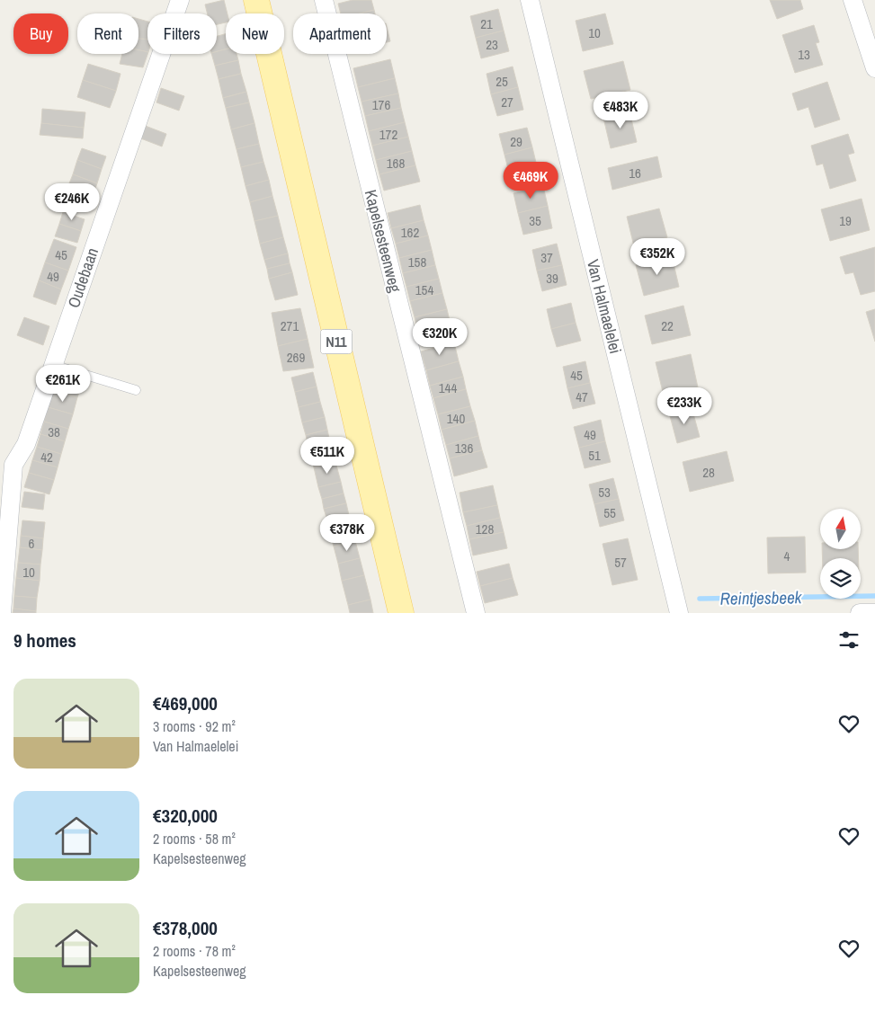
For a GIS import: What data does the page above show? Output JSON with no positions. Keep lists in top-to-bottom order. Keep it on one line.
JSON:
{"streets":{"main road":["N11"],"street":["Kapelsesteenweg","Oudebaan","Van Halmaelelei"]},"water":["Reintjesbeek"],"house_numbers":["21","10","23","13","25","27","176","172","29","168","16","35","19","162","45","37","158","49","39","154","271","22","269","45","144","47","140","38","49","136","51","42","28","53","55","128","6","4","57","10"],"north":"top","page":{"chip":["Buy","Rent","Filters","New","Apartment"],"price":["€483K","€469K","€246K","€352K","€320K","€261K","€233K","€511K","€378K"],"heading":"9 homes","list":[{"name":"€469,000","note":"3 rooms · 92 m² · Van Halmaelelei"},{"name":"€320,000","note":"2 rooms · 58 m² · Kapelsesteenweg"},{"name":"€378,000","note":"2 rooms · 78 m² · Kapelsesteenweg"}]}}
